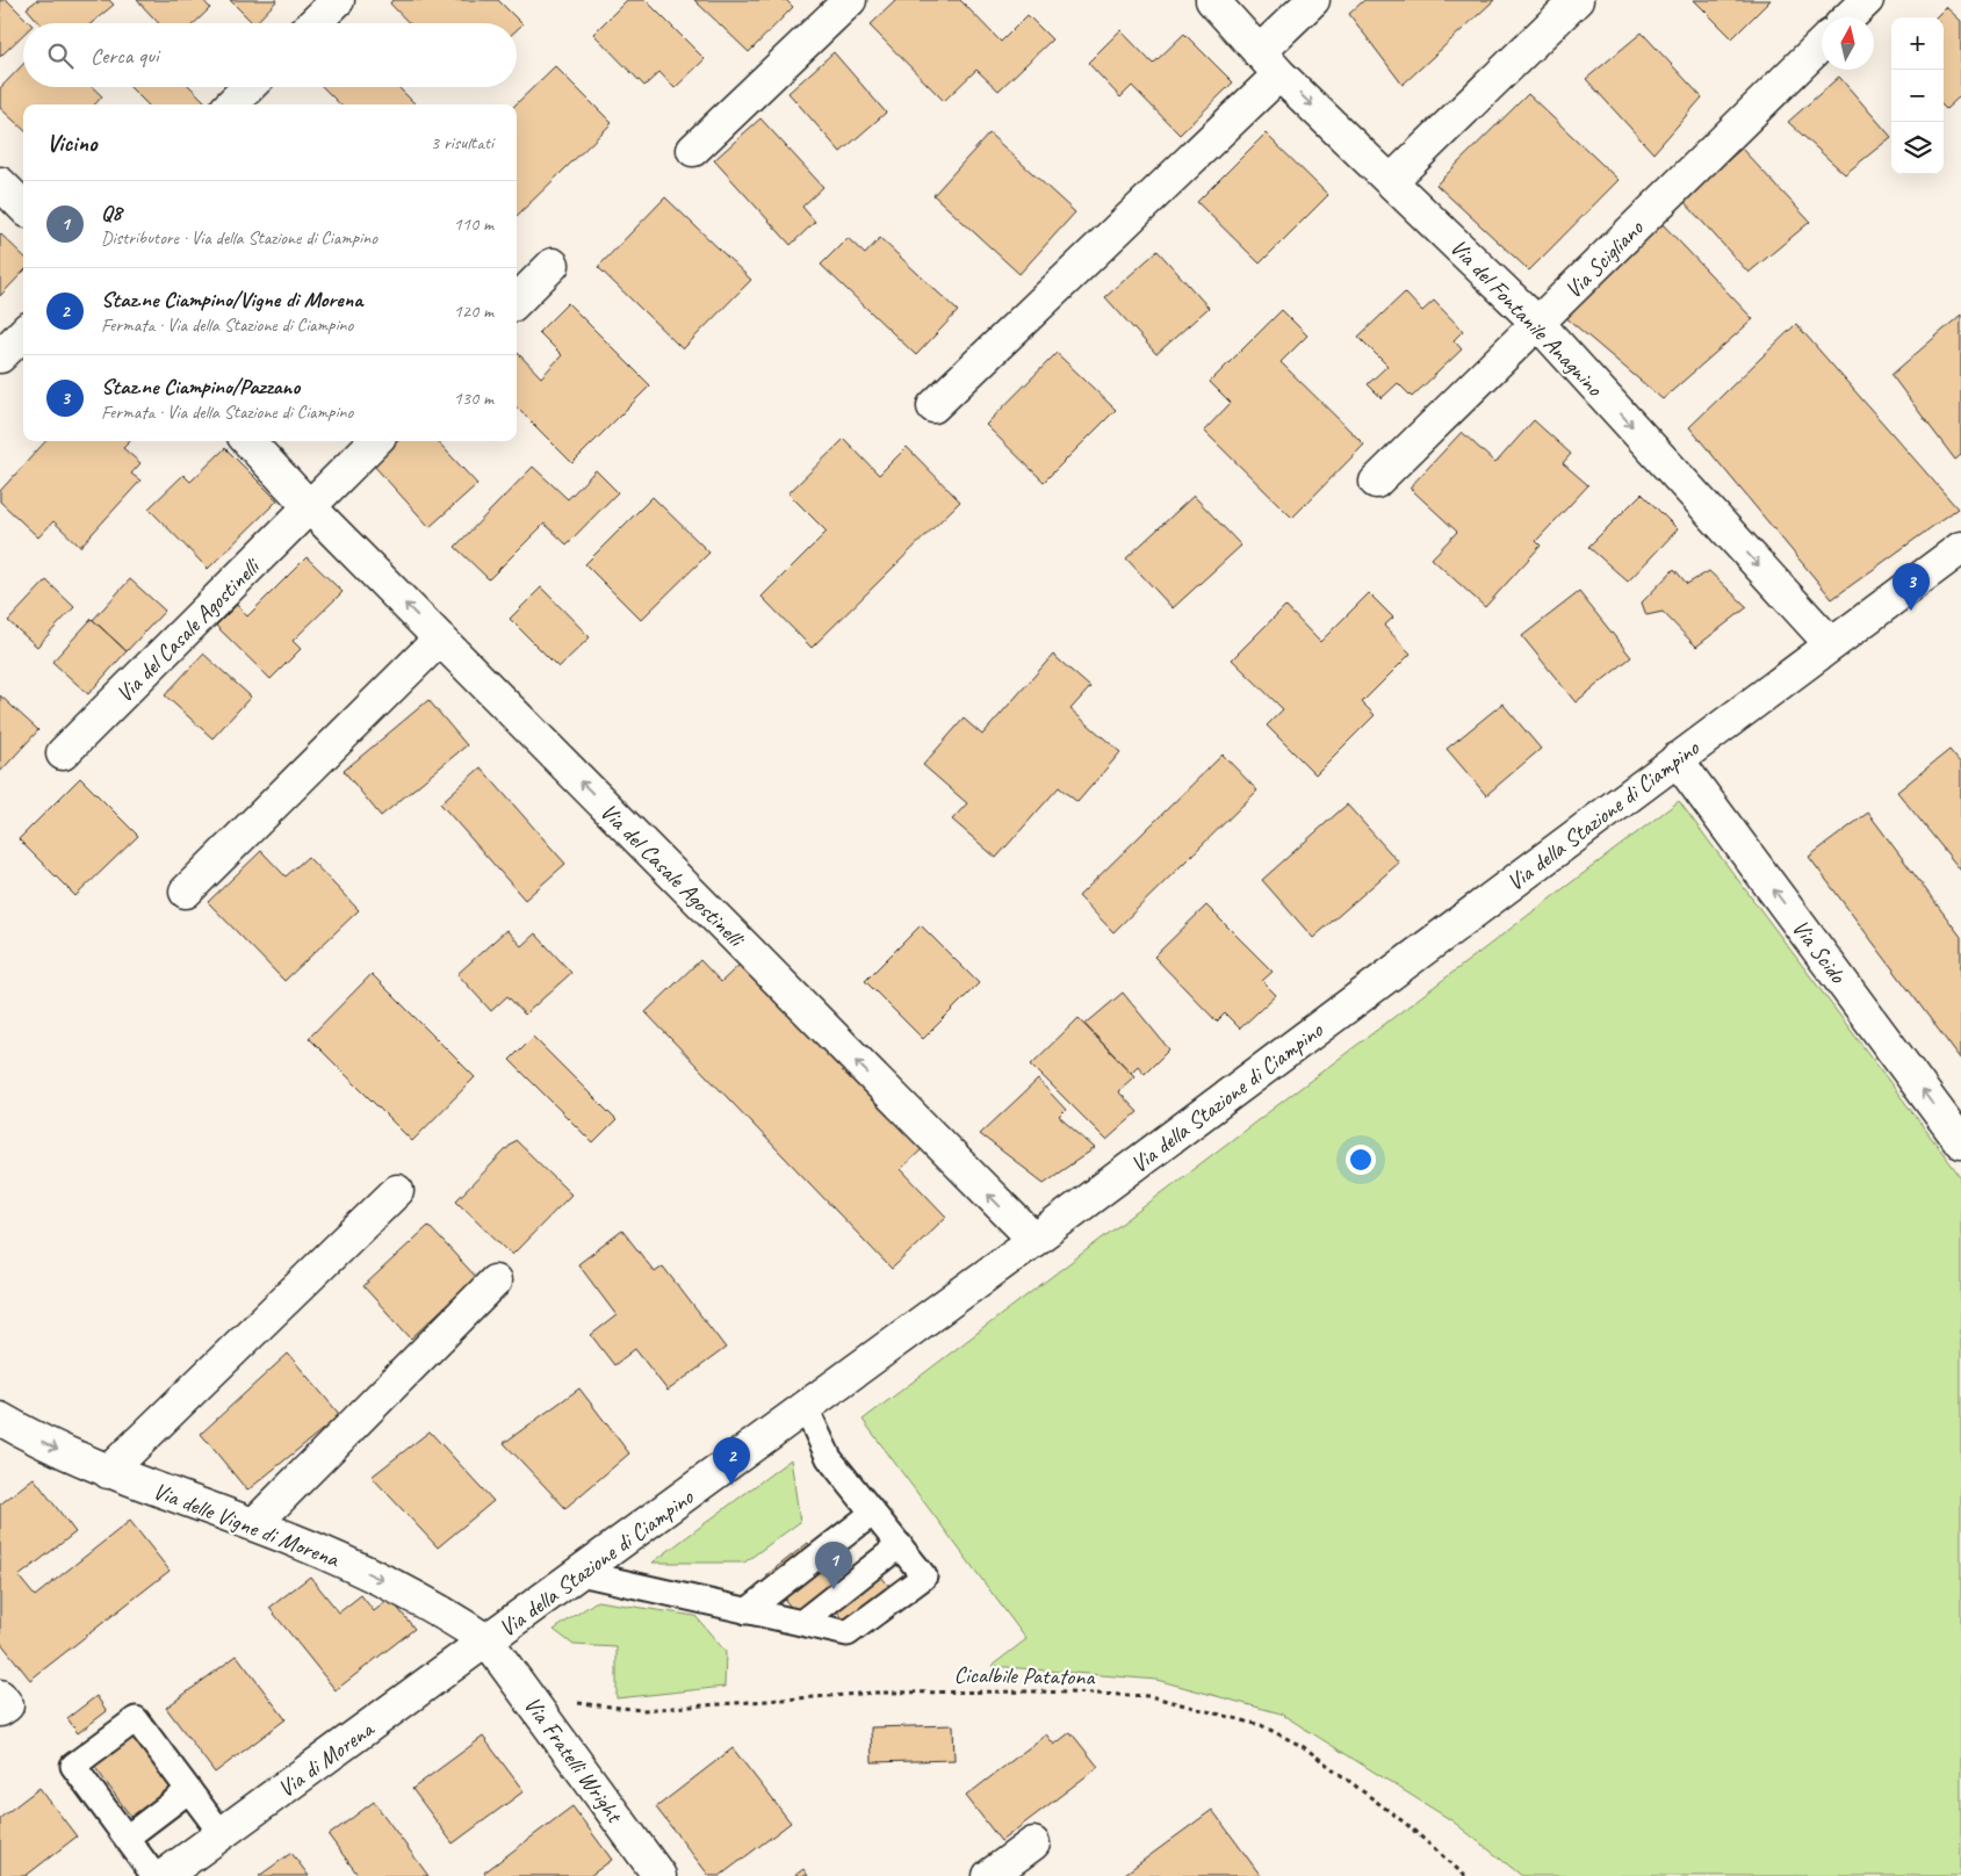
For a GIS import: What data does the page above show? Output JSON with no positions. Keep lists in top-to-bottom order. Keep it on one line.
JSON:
{"streets":{"street":["Via Scigliano","Via del Fontanile Anagnino","Via del Casale Agostinelli","Via della Stazione di Ciampino","Via Scido","Via delle Vigne di Morena","Via di Morena","Via Fratelli Wright"],"path":["Cicalbile Patatona"]},"crossings":[["Via Scigliano","Via del Fontanile Anagnino"],["Via del Fontanile Anagnino","Via della Stazione di Ciampino"],["Via del Casale Agostinelli","Via della Stazione di Ciampino"],["Via della Stazione di Ciampino","Via Scido"],["Via della Stazione di Ciampino","Via delle Vigne di Morena"],["Via della Stazione di Ciampino","Via di Morena"],["Via della Stazione di Ciampino","Via Fratelli Wright"],["Via delle Vigne di Morena","Via di Morena"],["Via delle Vigne di Morena","Via Fratelli Wright"],["Cicalbile Patatona","Via Fratelli Wright"],["Via di Morena","Via Fratelli Wright"]],"one_way":["Via del Fontanile Anagnino","Via del Casale Agostinelli","Via Scido","Via delle Vigne di Morena"],"north":"top","page":{"map_buttons":["+","−"],"search":"Cerca qui","heading":["Vicino","3 risultati"],"list":[{"mark":"1","name":"Q8","note":"Distributore · Via della Stazione di Ciampino","value":"110 m"},{"mark":"2","name":"Staz.ne Ciampino/Vigne di Morena","note":"Fermata · Via della Stazione di Ciampino","value":"120 m"},{"mark":"3","name":"Staz.ne Ciampino/Pazzano","note":"Fermata · Via della Stazione di Ciampino","value":"130 m"}],"pins":["3","2","1"]}}
